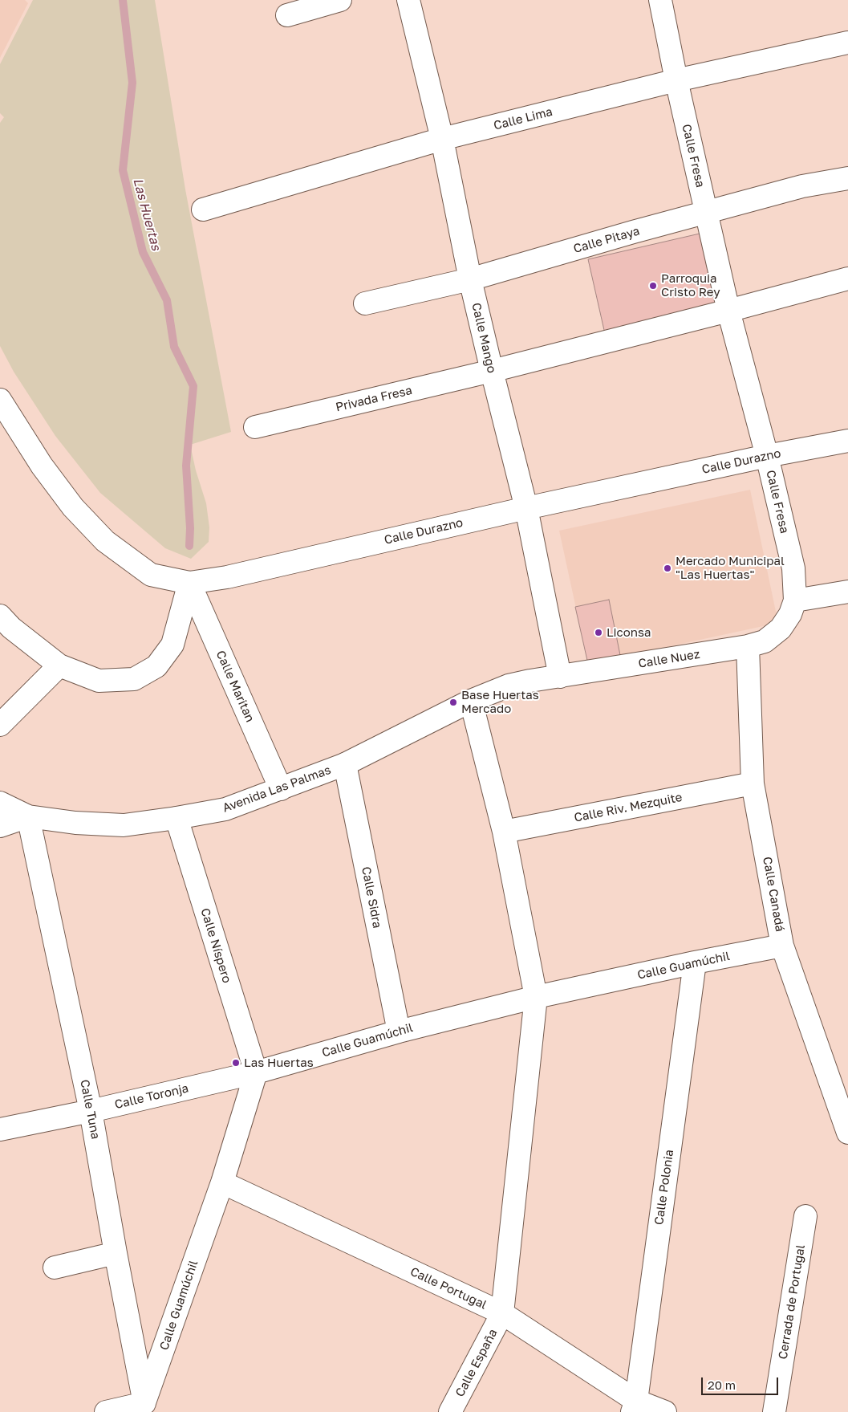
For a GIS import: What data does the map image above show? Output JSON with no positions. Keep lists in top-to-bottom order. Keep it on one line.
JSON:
{"streets":{"street":["Calle Lima","Calle Fresa","Calle Pitaya","Calle Mango","Privada Fresa","Calle Durazno","Calle Nuez","Calle Maritan","Avenida Las Palmas","Calle Riv. Mezquite","Calle Canadá","Calle Sidra","Calle Níspero","Calle Guamúchil","Calle Toronja","Calle Tuna","Calle Polonia","Calle Portugal","Cerrada de Portugal","Calle España"]},"crossings":[["Calle Lima","Calle Fresa"],["Calle Lima","Calle Mango"],["Calle Fresa","Calle Pitaya"],["Calle Fresa","Calle Durazno"],["Calle Fresa","Calle Nuez"],["Calle Pitaya","Calle Mango"],["Calle Mango","Privada Fresa"],["Calle Mango","Calle Durazno"],["Calle Mango","Calle Nuez"],["Calle Durazno","Calle Maritan"],["Calle Nuez","Avenida Las Palmas"],["Calle Nuez","Calle Canadá"],["Calle Maritan","Avenida Las Palmas"],["Avenida Las Palmas","Calle Sidra"],["Avenida Las Palmas","Calle Níspero"],["Avenida Las Palmas","Calle Tuna"],["Calle Riv. Mezquite","Calle Canadá"],["Calle Canadá","Calle Guamúchil"],["Calle Sidra","Calle Guamúchil"],["Calle Níspero","Calle Guamúchil"],["Calle Níspero","Calle Toronja"],["Calle Guamúchil","Calle Toronja"],["Calle Guamúchil","Calle Tuna"],["Calle Guamúchil","Calle Polonia"],["Calle Guamúchil","Calle Portugal"],["Calle Toronja","Calle Tuna"],["Calle Polonia","Calle Portugal"],["Calle Portugal","Calle España"]],"water":["Las Huertas"],"places":["Parroquia Cristo Rey","Mercado Municipal \"Las Huertas\"","Liconsa","Base Huertas Mercado","Las Huertas"],"scale_bar":"20 m"}
